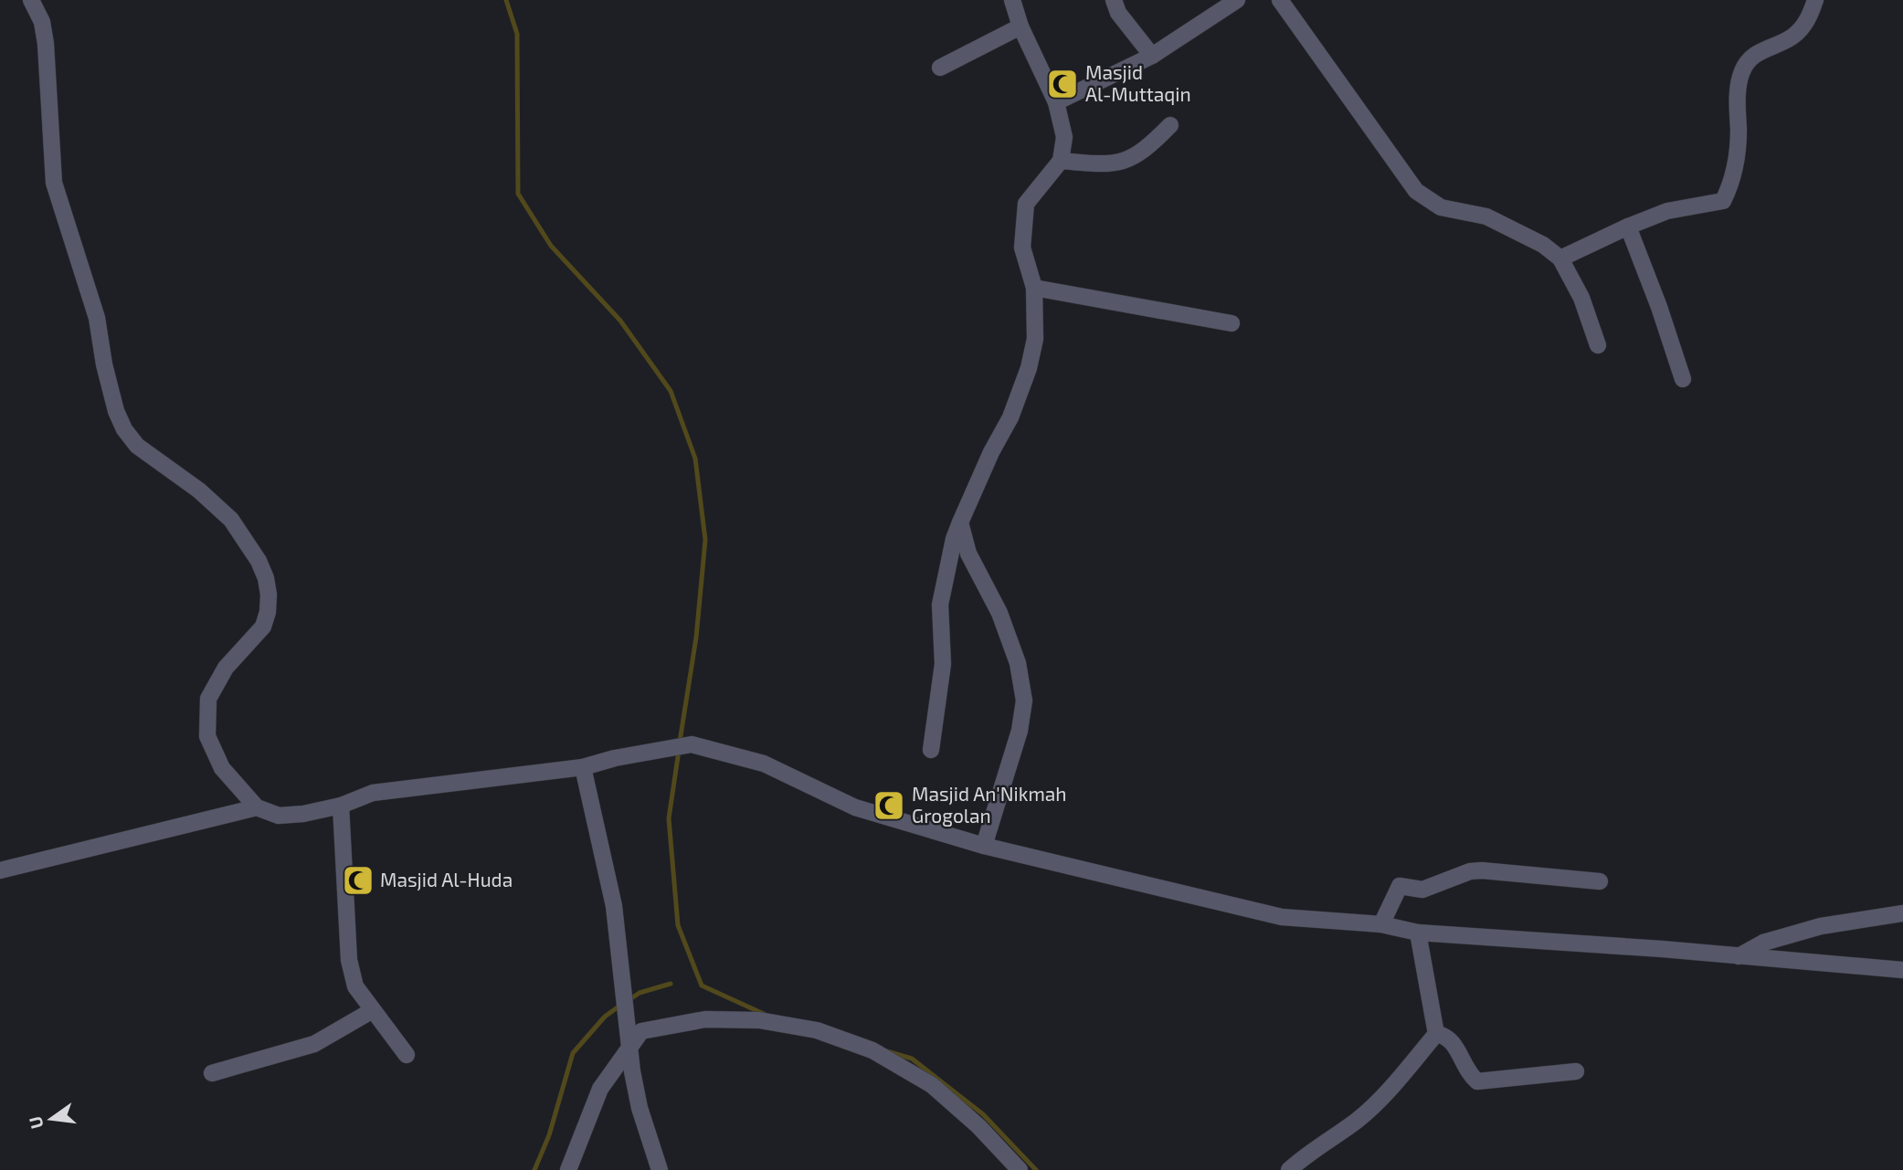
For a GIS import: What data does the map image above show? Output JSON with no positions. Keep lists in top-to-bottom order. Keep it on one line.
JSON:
{"places":{"mosque":["Masjid Al-Muttaqin","Masjid An'Nikmah Grogolan","Masjid Al-Huda"]},"north":"left"}
